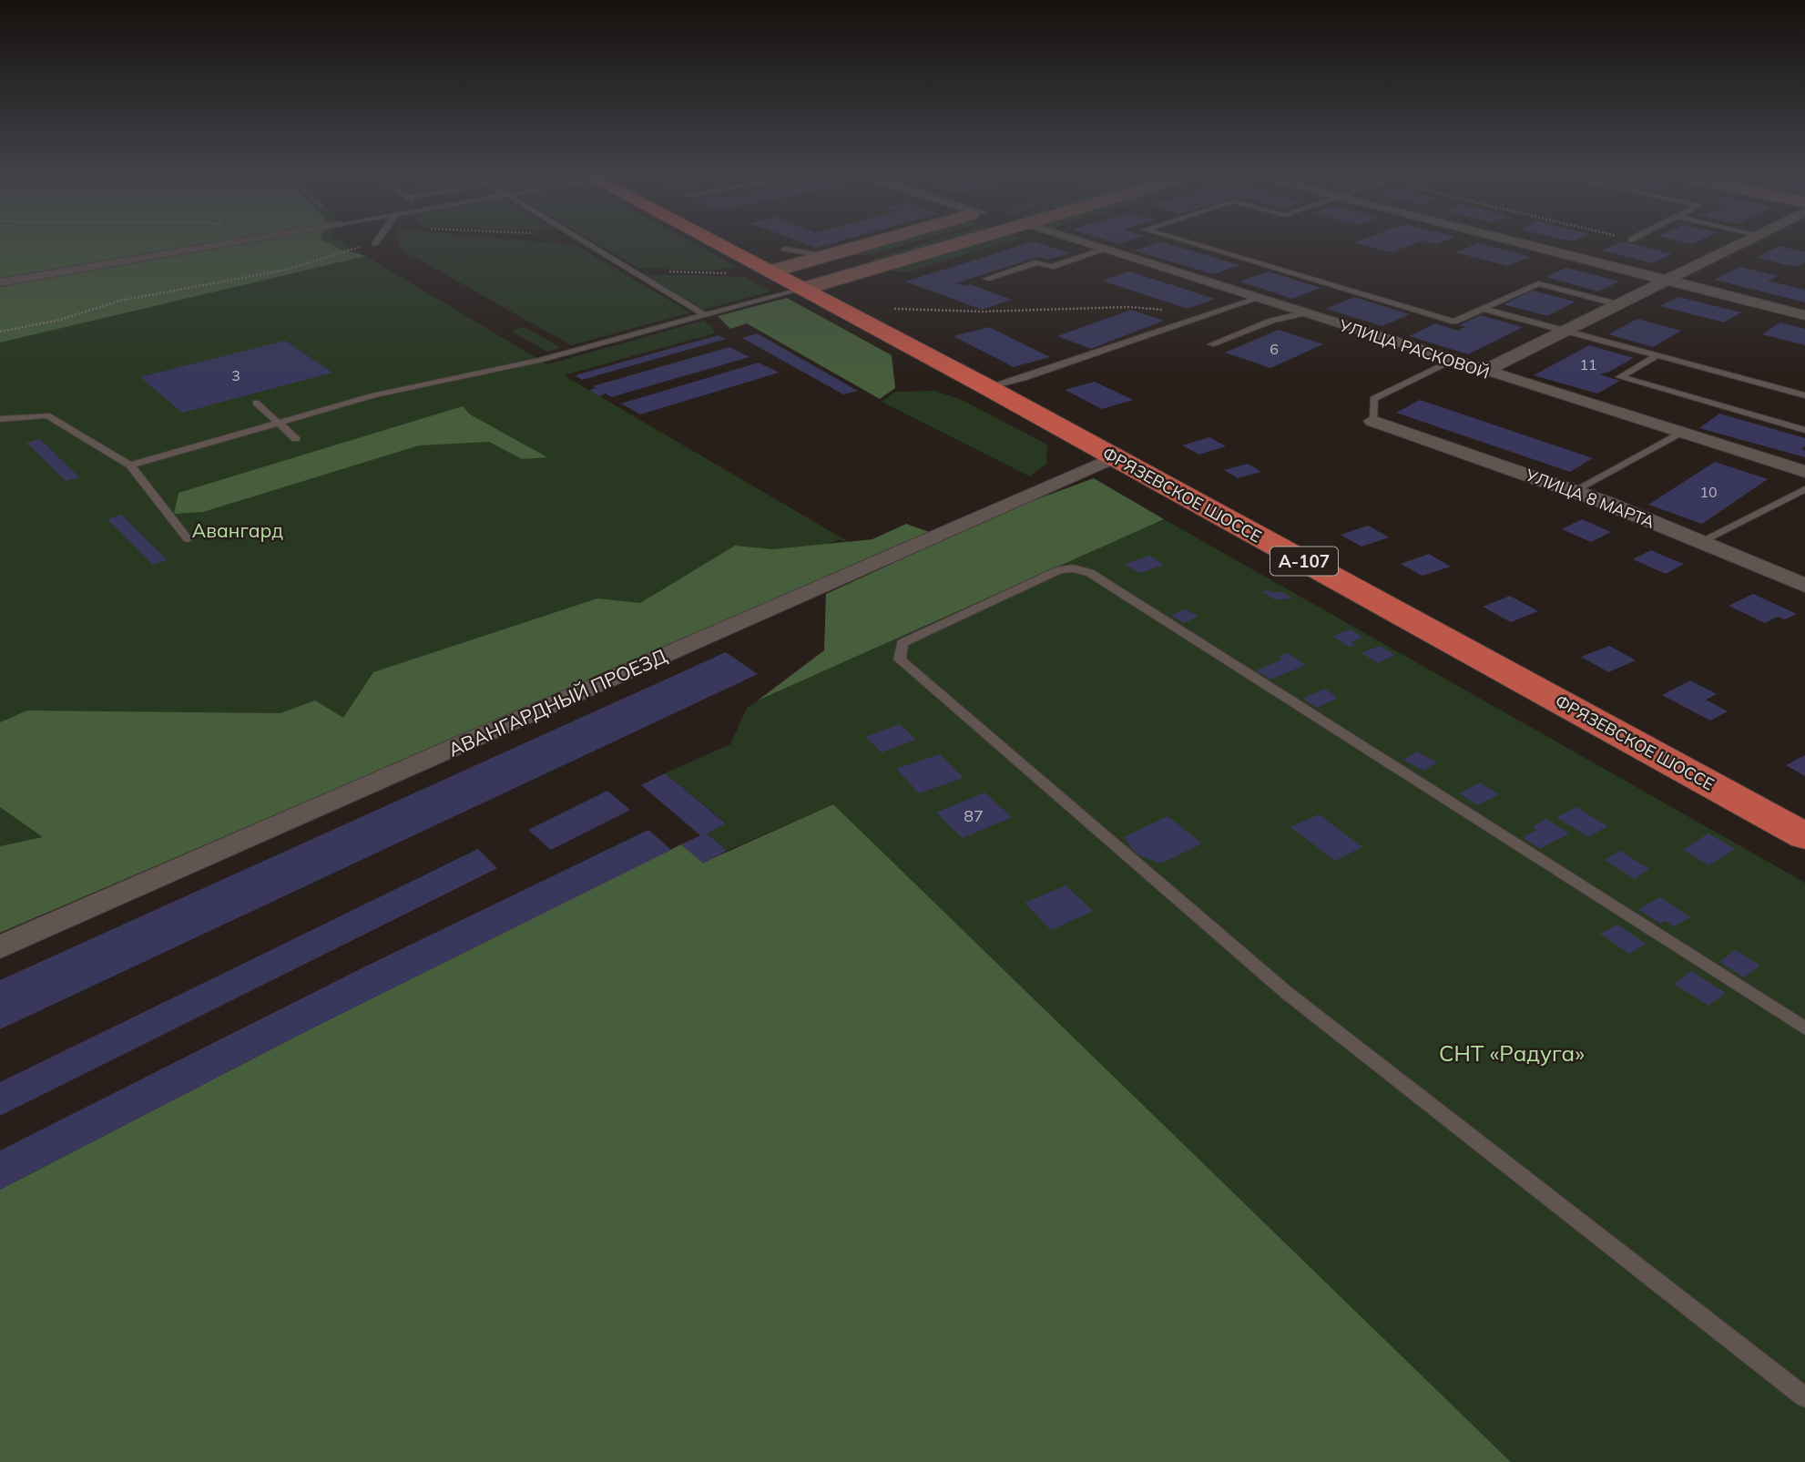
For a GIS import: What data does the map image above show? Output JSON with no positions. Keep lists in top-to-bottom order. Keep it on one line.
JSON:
{"streets":{"highway":["ФРЯЗЕВСКОЕ ШОССЕ","А-107"],"street":["УЛИЦА РАСКОВОЙ","УЛИЦА 8 МАРТА","АВАНГАРДНЫЙ ПРОЕЗД"]},"crossings":[["ФРЯЗЕВСКОЕ ШОССЕ","АВАНГАРДНЫЙ ПРОЕЗД"]],"parks":["Авангард","СНТ «Радуга»"],"house_numbers":["6","11","3","10","87"]}
